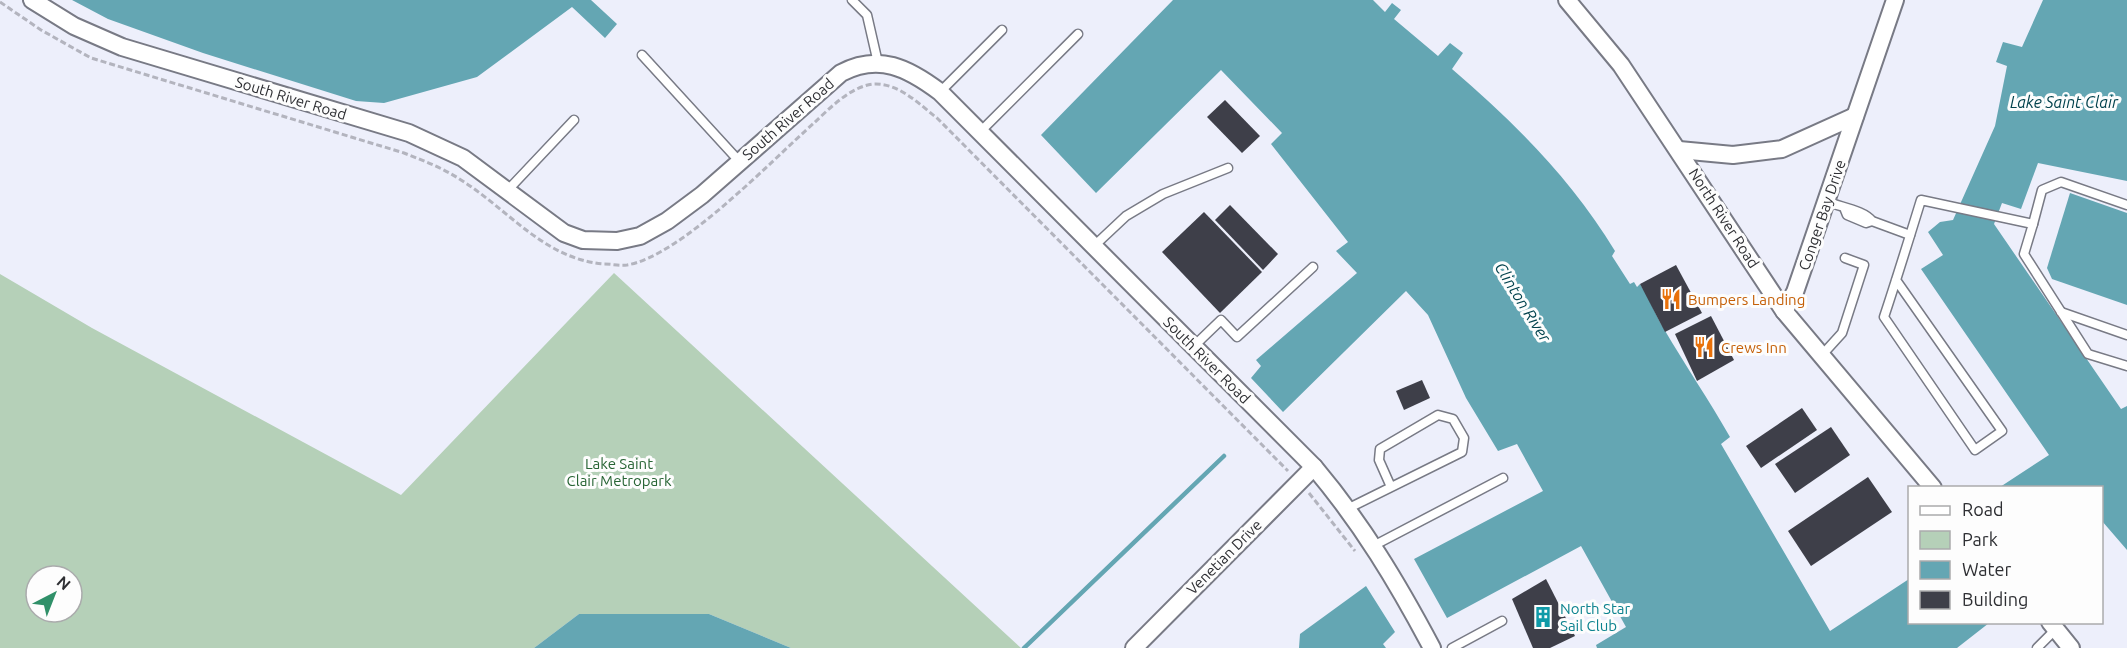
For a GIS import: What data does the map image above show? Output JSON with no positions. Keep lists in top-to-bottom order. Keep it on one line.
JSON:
{"streets":{"street":["South River Road","Conger Bay Drive","North River Road","Venetian Drive"]},"crossings":[["South River Road","Venetian Drive"],["Conger Bay Drive","North River Road"]],"water":["Lake Saint Clair","Clinton River"],"parks":["Lake Saint Clair Metropark"],"places":{"restaurant":["Bumpers Landing","Crews Inn"],"building":["North Star Sail Club"]},"legend":["Road","Park","Water","Building"],"north":"top right"}
